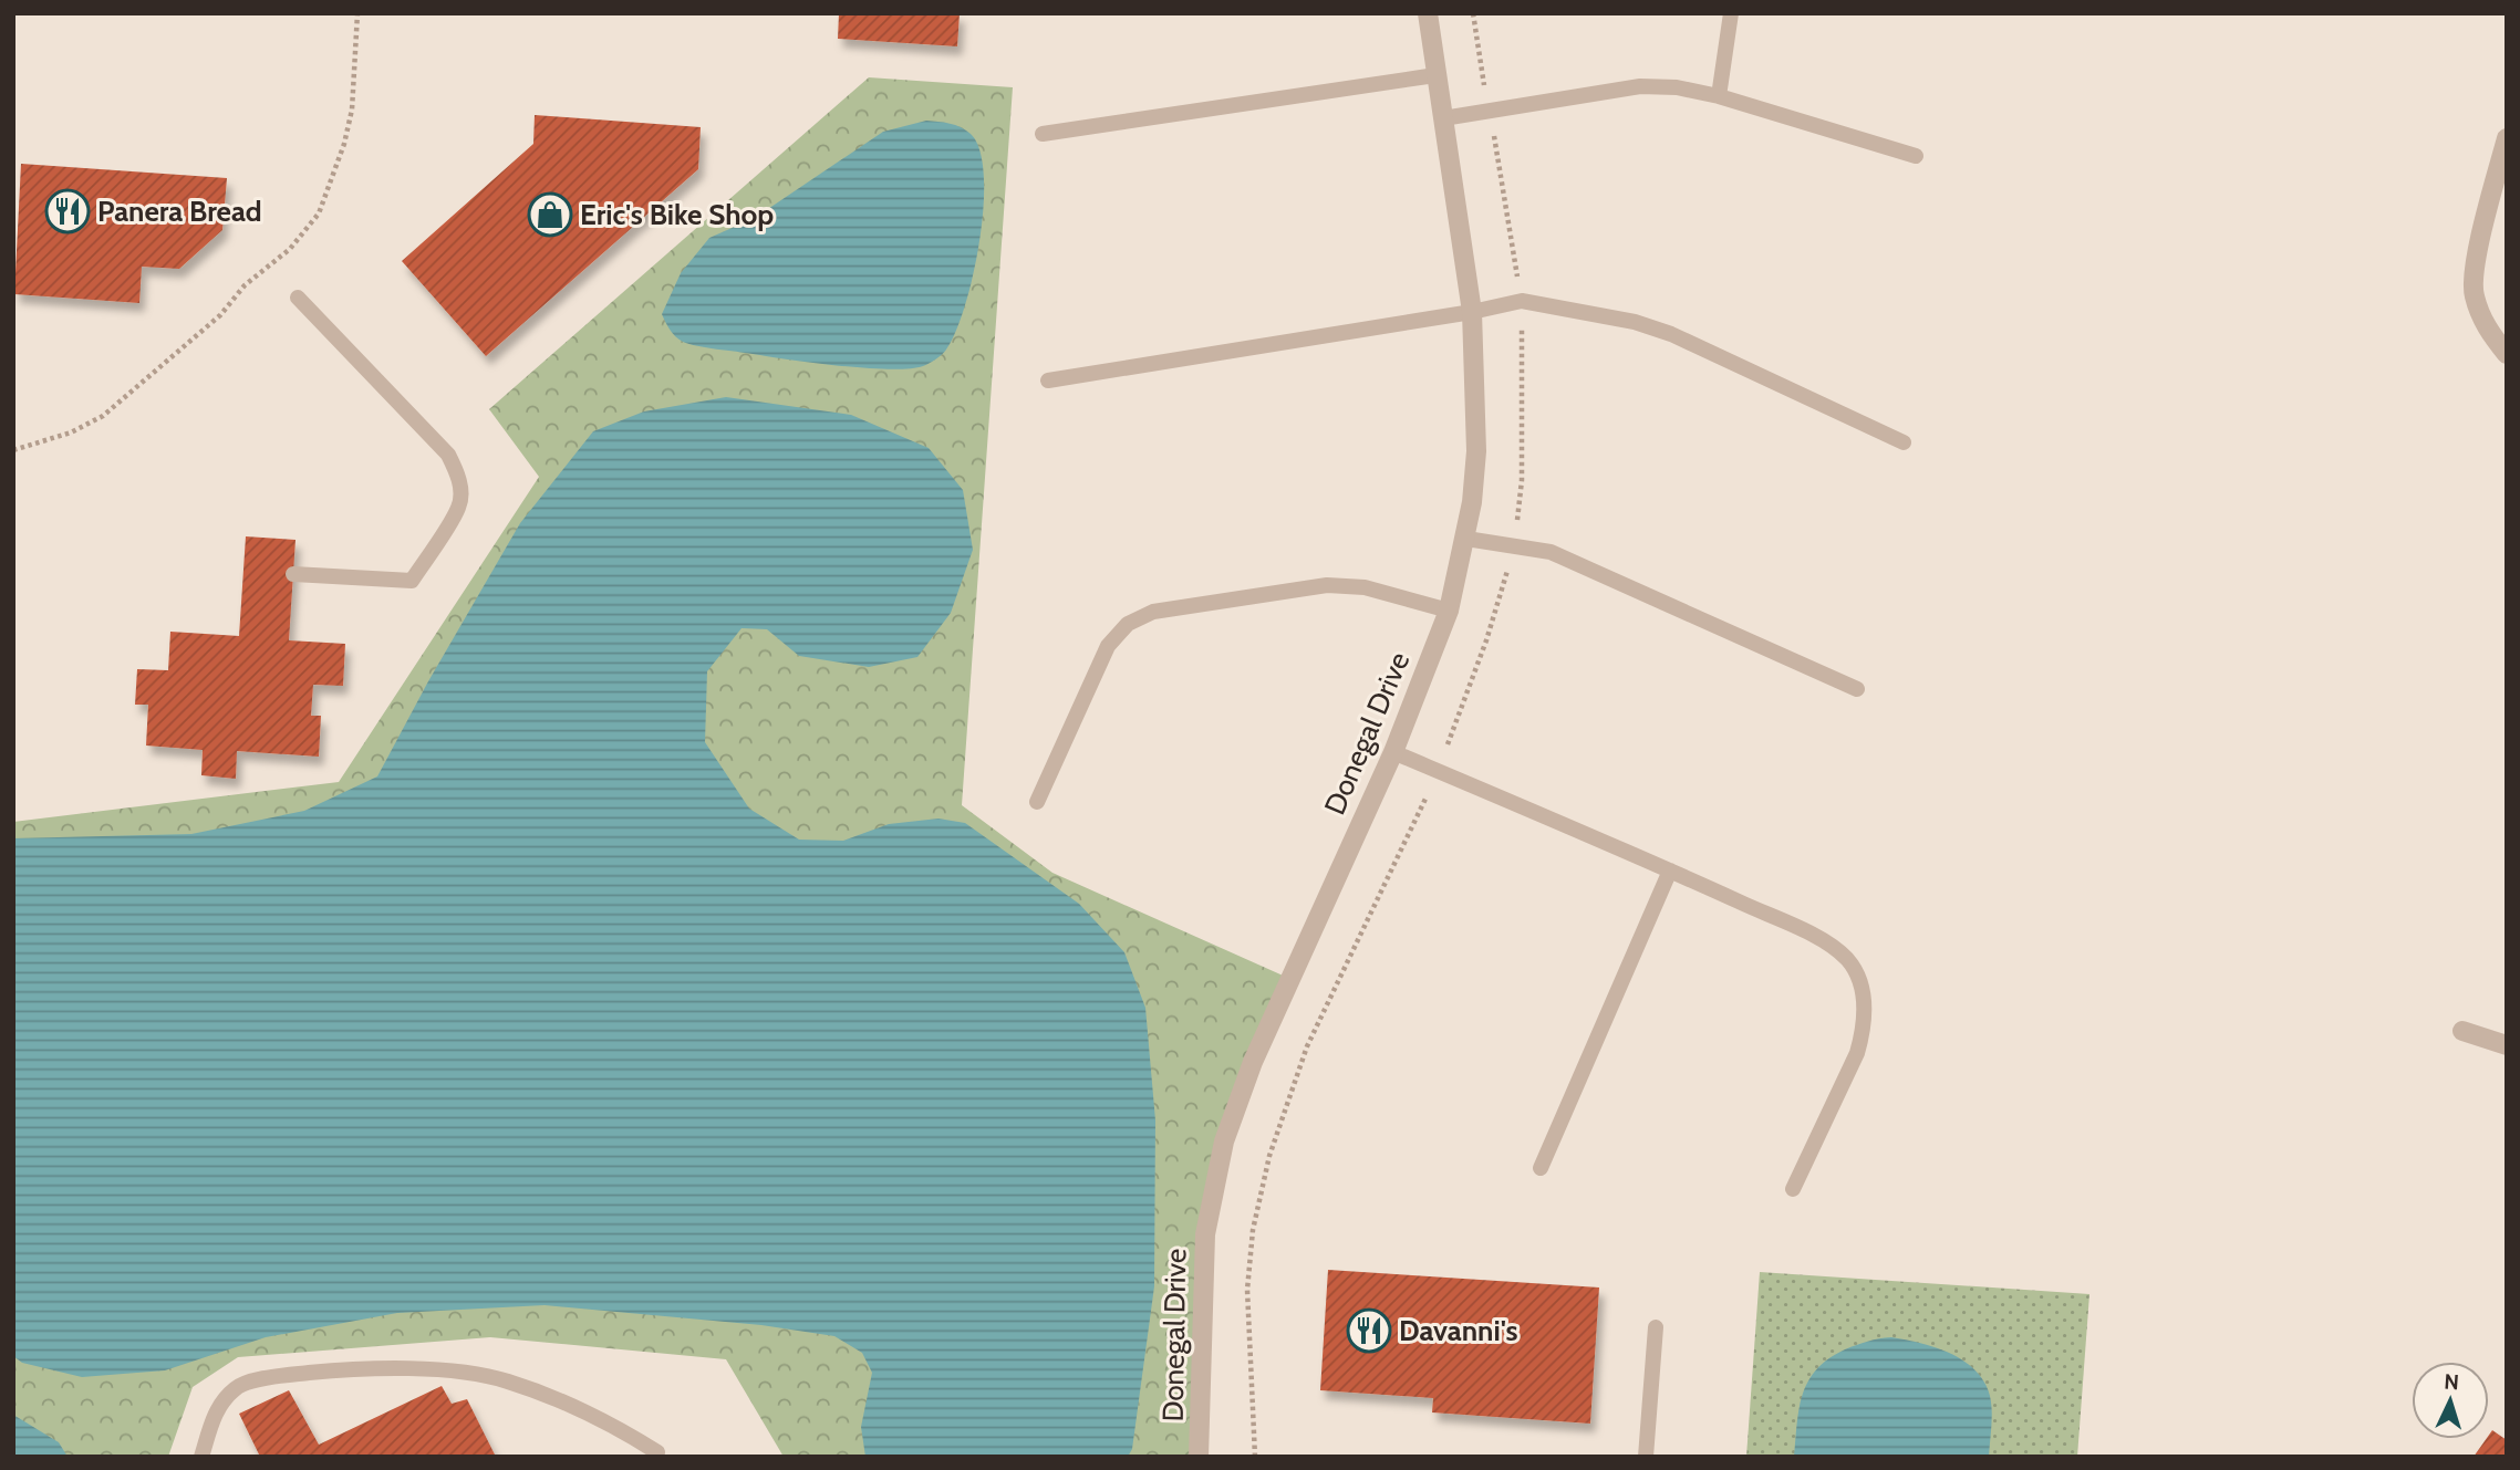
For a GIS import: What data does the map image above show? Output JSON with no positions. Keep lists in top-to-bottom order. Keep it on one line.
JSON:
{"streets":{"street":["Donegal Drive"]},"places":{"restaurant":["Panera Bread","Davanni's"],"shop":["Eric's Bike Shop"]},"north":"top"}
